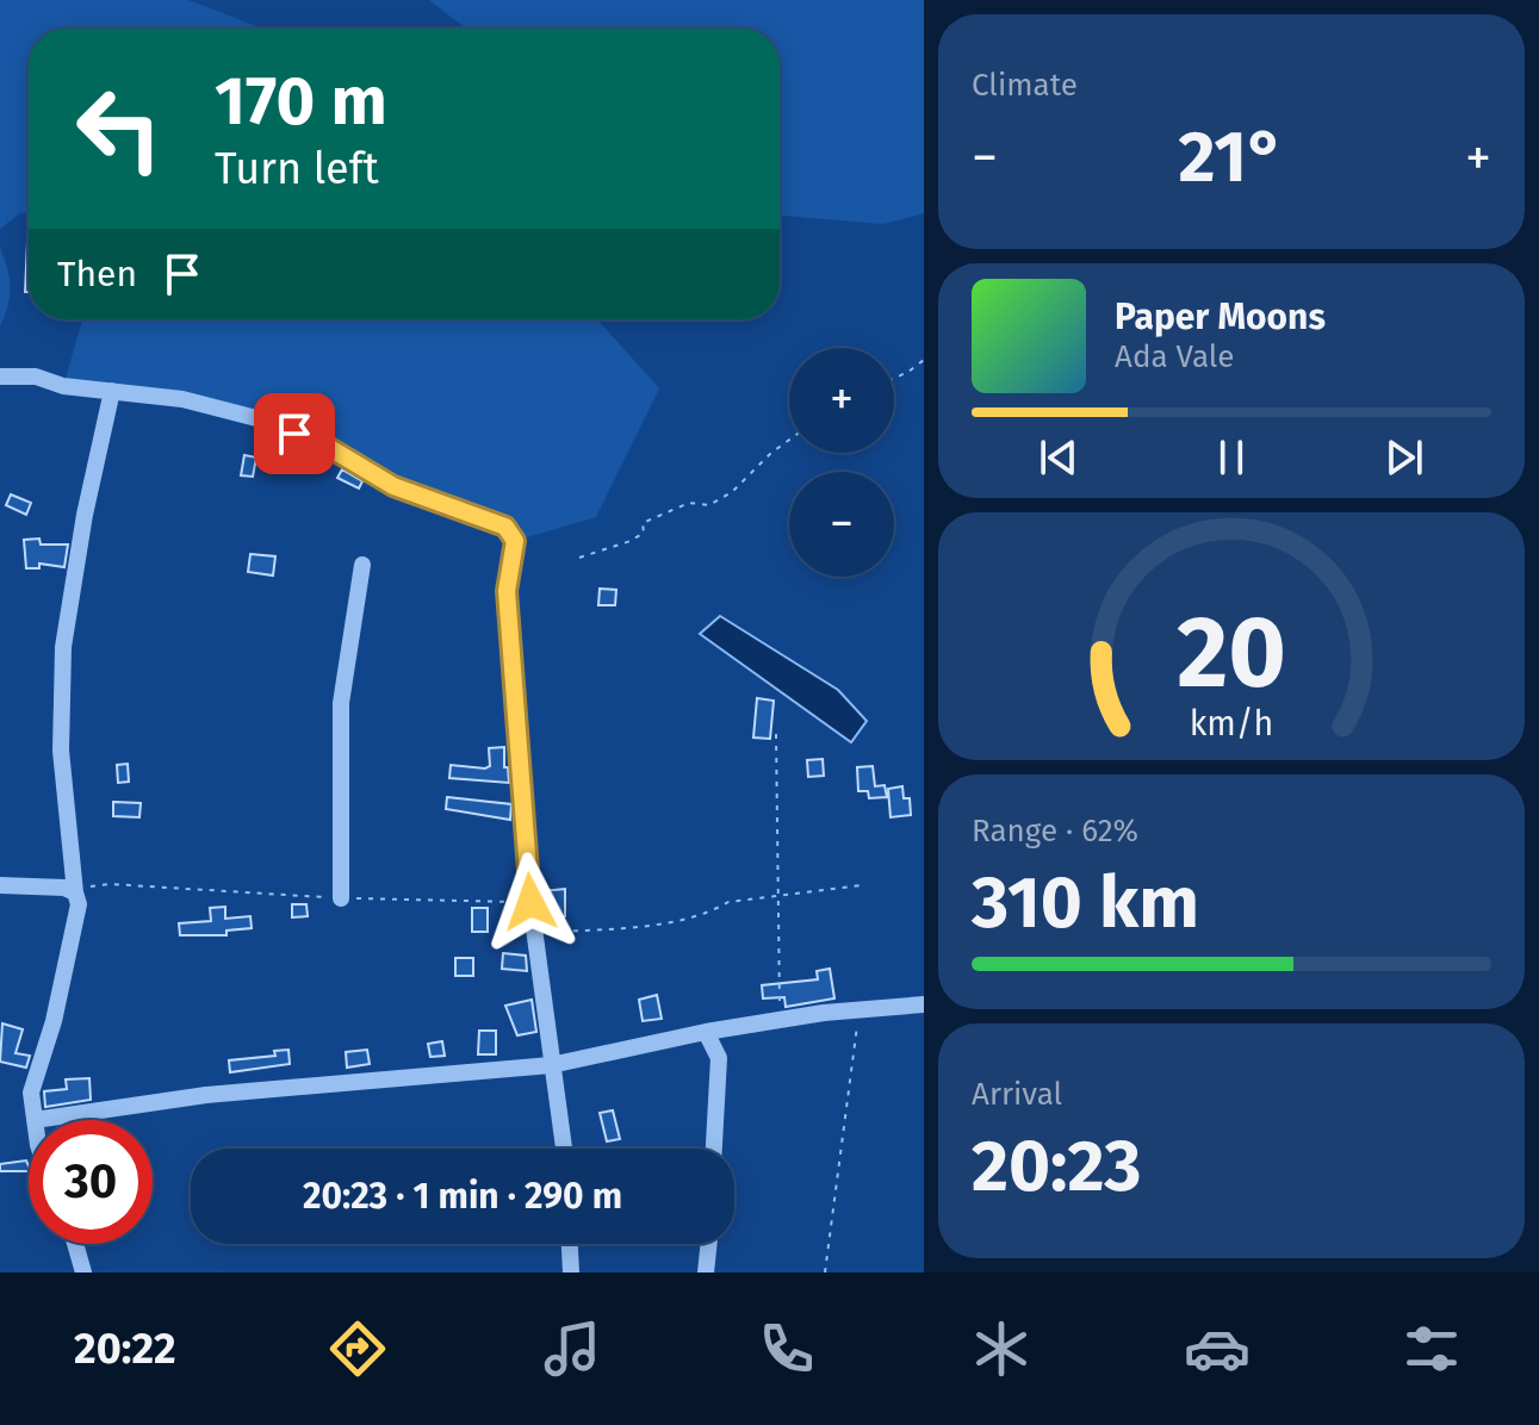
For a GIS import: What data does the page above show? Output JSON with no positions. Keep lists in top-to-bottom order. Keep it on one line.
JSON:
{"page":{"tile":["Climate",["Range · 62%","310 km"],["Arrival","20:23"]],"turn":["170 m","Turn left"],"heat":["−","21°","+"],"then":"Then","song":["Paper Moons","Ada Vale"],"map_buttons":["+","−"],"limit":"30","trip":"20:23 · 1 min · 290 m","tabs":"20:22","gauge":["20","km/h"]}}
